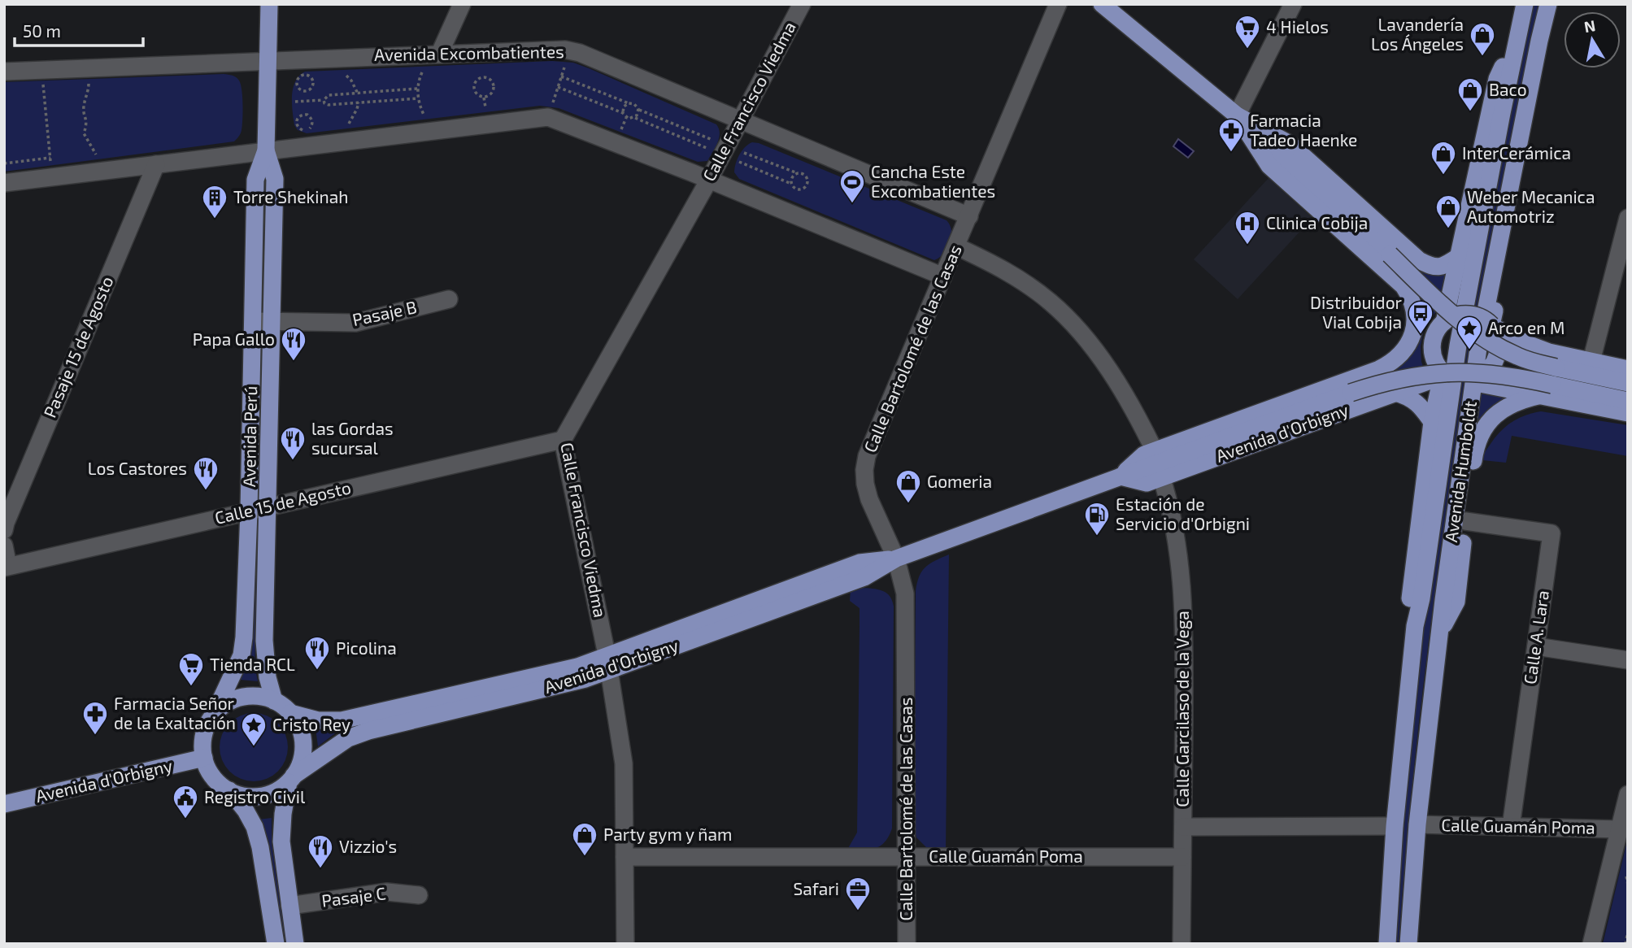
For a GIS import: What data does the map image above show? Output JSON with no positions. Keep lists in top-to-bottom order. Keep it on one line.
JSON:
{"streets":{"main road":["Avenida d'Orbigny","Avenida Perú","Avenida Humboldt"],"street":["Avenida Excombatientes","Calle Francisco Viedma","Pasaje B","Pasaje 15 de Agosto","Calle Bartolomé de las Casas","Calle 15 de Agosto","Calle A. Lara","Calle Garcilaso de la Vega","Calle Guamán Poma","Pasaje C"]},"crossings":[["Avenida Excombatientes","Calle Francisco Viedma"],["Avenida Excombatientes","Calle Bartolomé de las Casas"],["Avenida Excombatientes","Avenida Perú"],["Calle Francisco Viedma","Avenida d'Orbigny"],["Calle Francisco Viedma","Calle 15 de Agosto"],["Calle Francisco Viedma","Calle Guamán Poma"],["Pasaje B","Avenida Perú"],["Calle Bartolomé de las Casas","Avenida d'Orbigny"],["Calle Bartolomé de las Casas","Calle Guamán Poma"],["Avenida d'Orbigny","Avenida Perú"],["Avenida d'Orbigny","Calle Garcilaso de la Vega"],["Avenida Perú","Calle 15 de Agosto"],["Avenida Humboldt","Calle Guamán Poma"],["Calle A. Lara","Calle Guamán Poma"],["Calle Garcilaso de la Vega","Calle Guamán Poma"]],"places":{"supermarket":["4 Hielos","Tienda RCL"],"shop":["Lavandería Los Ángeles","Baco","InterCerámica","Weber Mecanica Automotriz","Gomeria","Party gym y ñam"],"pharmacy":["Farmacia Tadeo Haenke","Farmacia Señor de la Exaltación"],"sports":["Cancha Este Excombatientes"],"building":["Torre Shekinah"],"hospital":["Clinica Cobija"],"bus stop":["Distribuidor Vial Cobija"],"place":["Arco en M","Cristo Rey"],"restaurant":["Papa Gallo","las Gordas sucursal","Los Castores","Picolina","Vizzio's"],"fuel station":["Estación de Servicio d'Orbigni"],"public building":["Registro Civil"],"office":["Safari"]},"scale_bar":"50 m","north":"top"}
